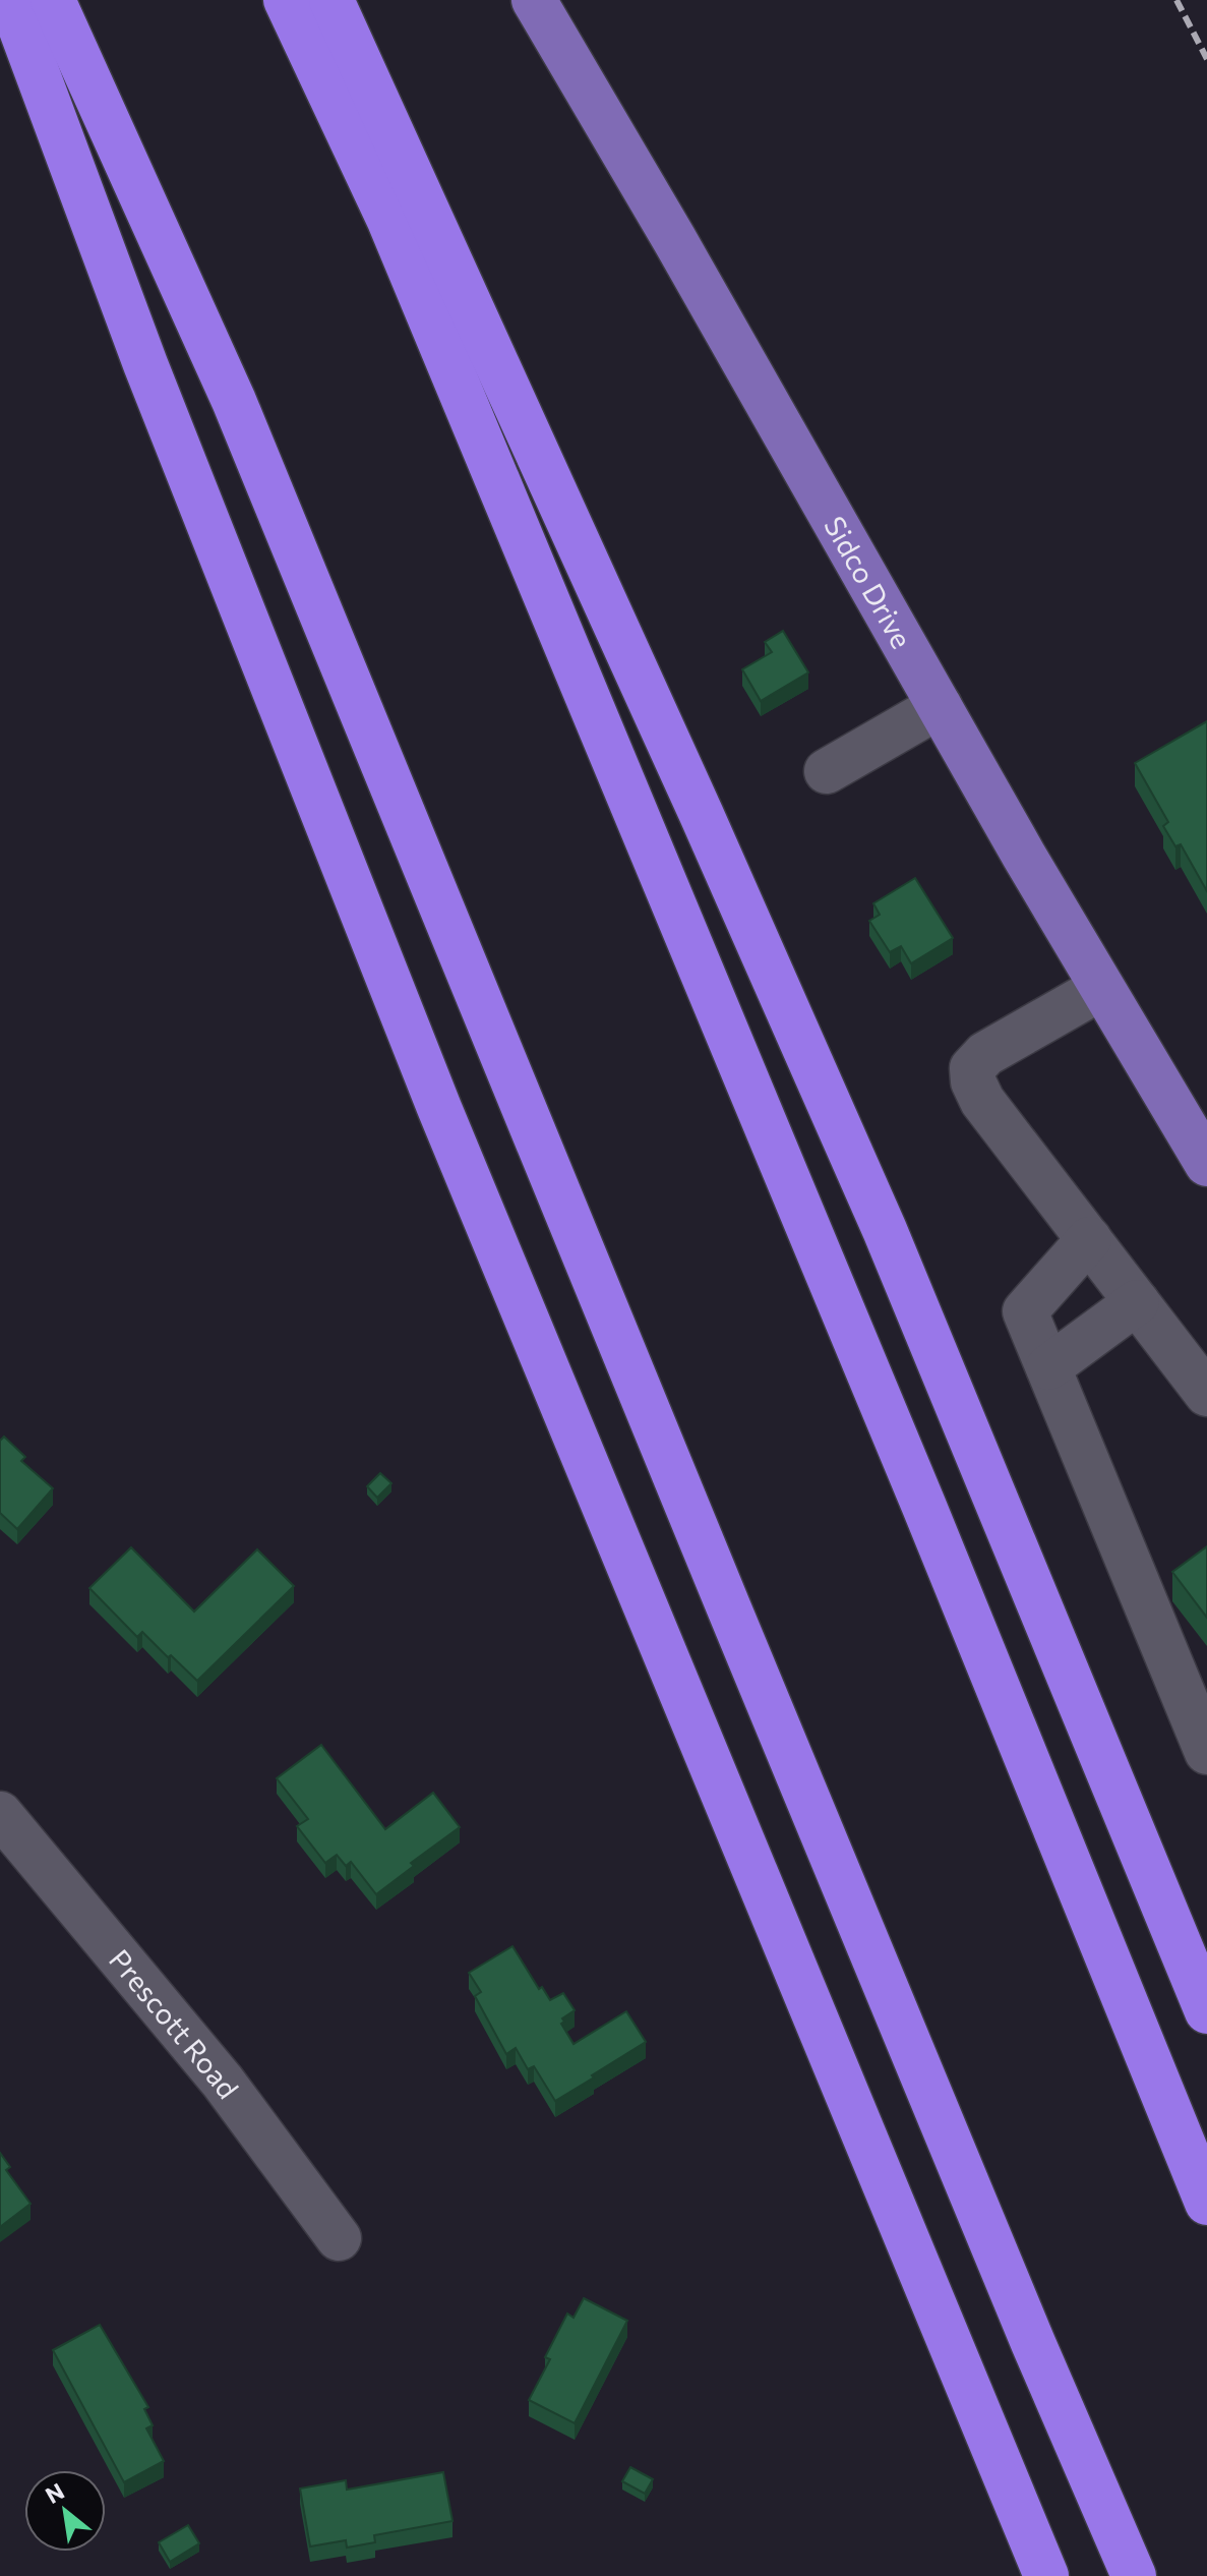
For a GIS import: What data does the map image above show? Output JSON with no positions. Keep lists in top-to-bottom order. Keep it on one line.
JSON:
{"streets":{"main road":["Sidco Drive"],"street":["Prescott Road"]},"north":"top left"}
